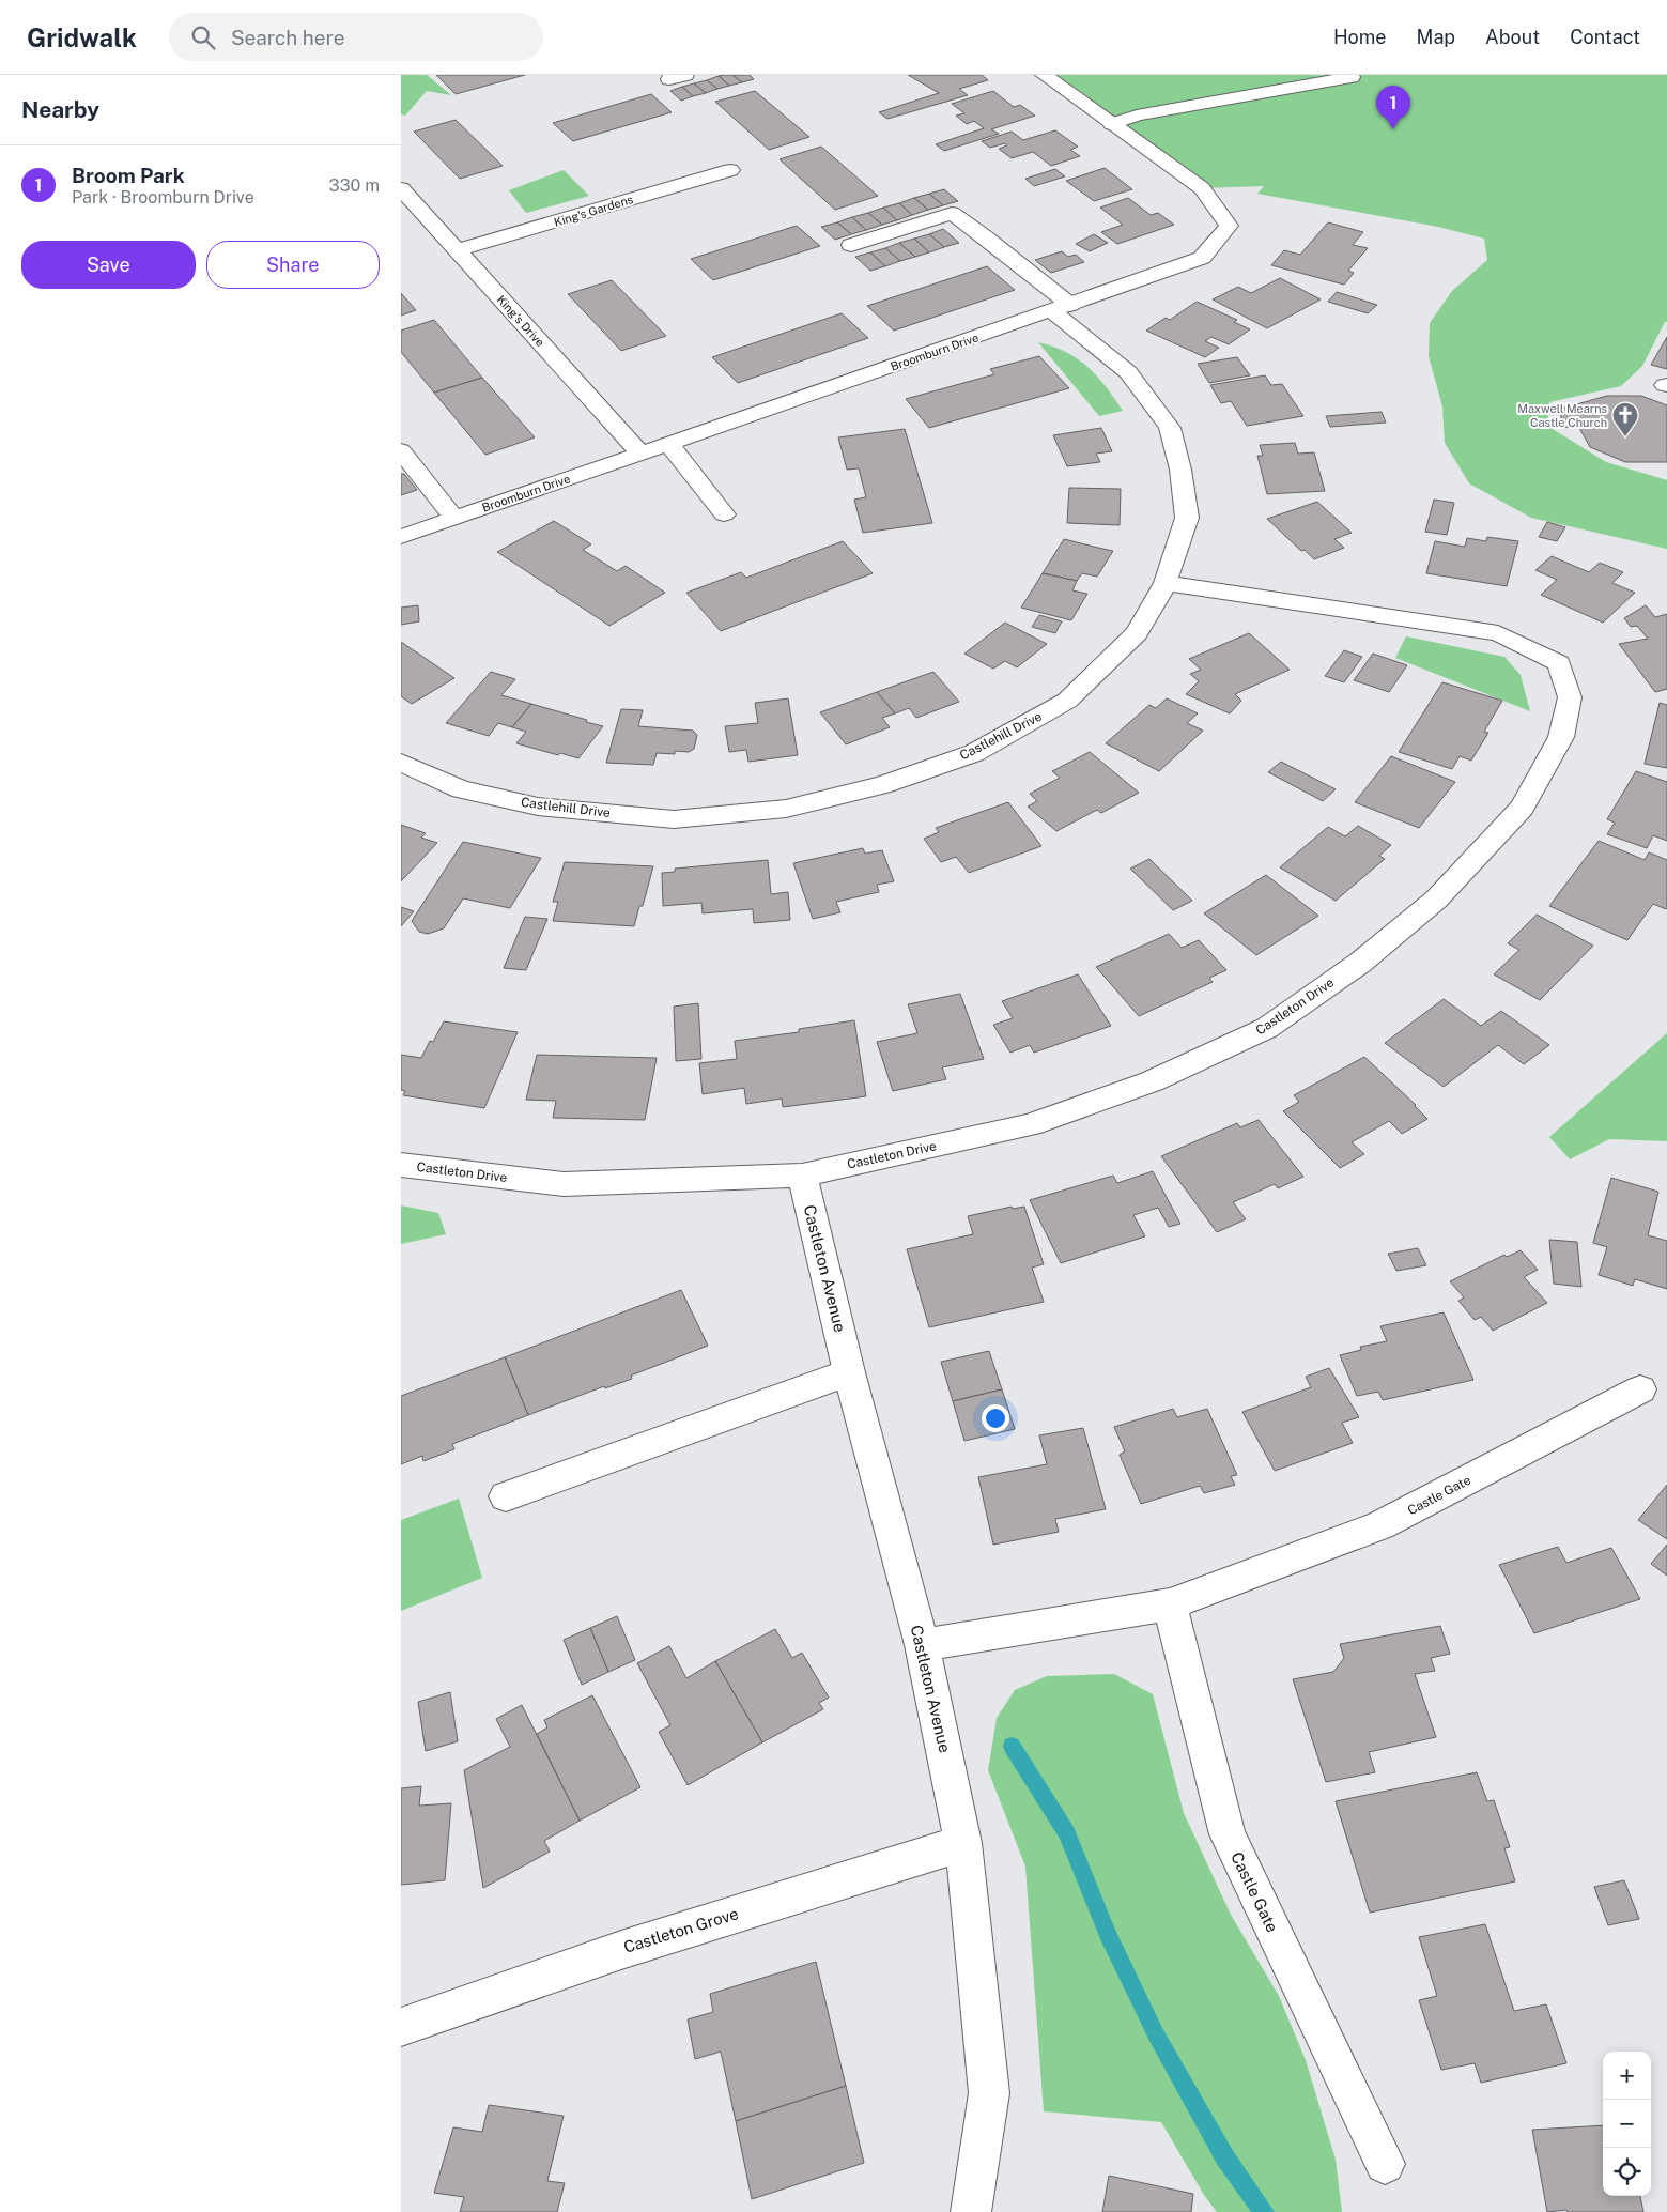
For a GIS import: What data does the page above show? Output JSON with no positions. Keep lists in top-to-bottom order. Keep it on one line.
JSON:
{"streets":{"street":["King's Gardens","King's Drive","Broomburn Drive","Castlehill Drive","Castleton Drive","Castleton Avenue","Castle Gate","Castleton Grove"]},"crossings":[["King's Gardens","King's Drive"],["King's Drive","Broomburn Drive"],["Broomburn Drive","Castlehill Drive"],["Castlehill Drive","Castleton Drive"],["Castleton Drive","Castleton Avenue"],["Castleton Avenue","Castle Gate"],["Castleton Avenue","Castleton Grove"]],"places":{"church":["Maxwell Mearns Castle Church"]},"page":{"header":"Gridwalk","search":"Search here","nav":["Home","Map","About","Contact"],"heading":"Nearby","pins":"1","list":[{"mark":"1","name":"Broom Park","note":"Park · Broomburn Drive","value":"330 m"}],"buttons":["Save","Share"],"map_buttons":["+","−"]}}
